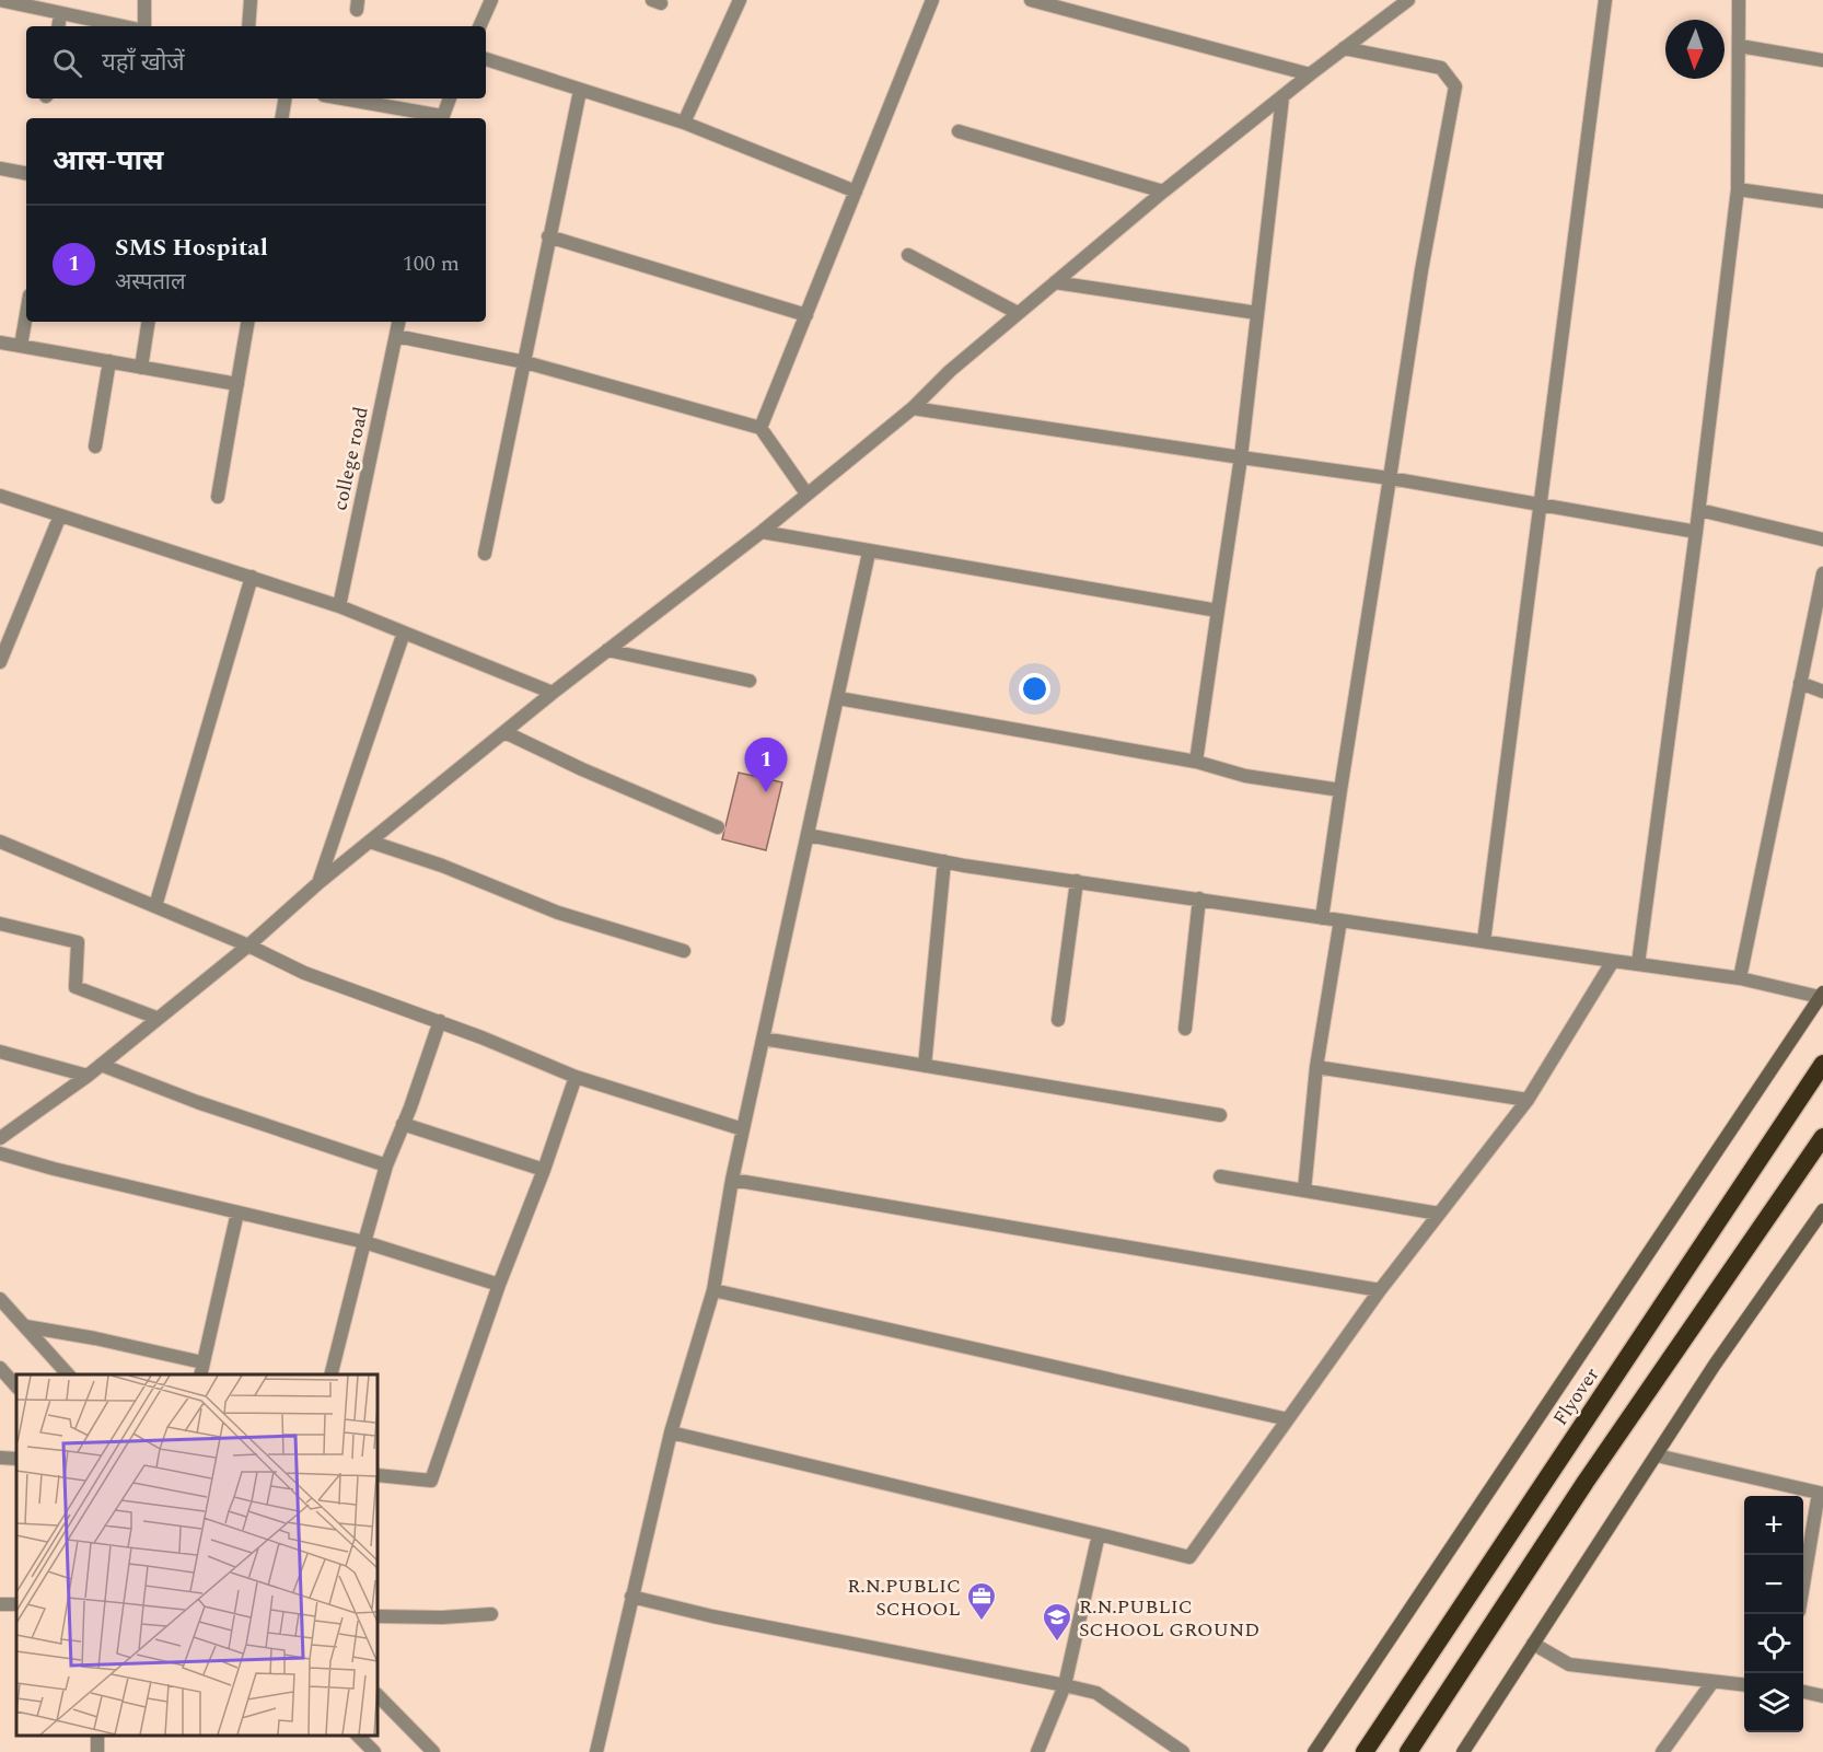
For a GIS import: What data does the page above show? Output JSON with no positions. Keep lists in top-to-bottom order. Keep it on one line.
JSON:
{"streets":{"highway":["Flyover"],"street":["college road"]},"places":{"office":["R.N.PUBLIC SCHOOL"],"school or university":["R.N.PUBLIC SCHOOL GROUND"]},"north":"bottom","page":{"search":"यहाँ खोजें","heading":"आस-पास","list":[{"mark":"1","name":"SMS Hospital","note":"अस्पताल","value":"100 m"}],"pins":"1","map_buttons":["+","−"]}}
